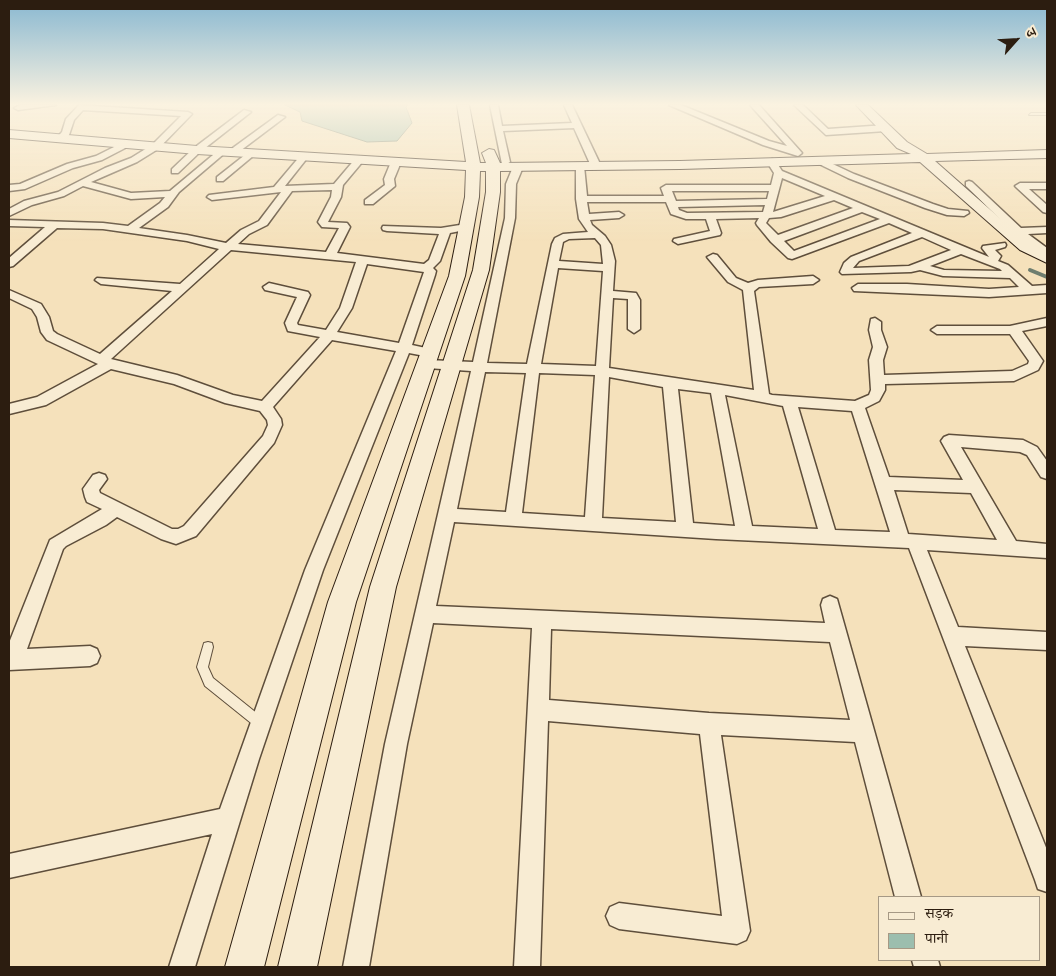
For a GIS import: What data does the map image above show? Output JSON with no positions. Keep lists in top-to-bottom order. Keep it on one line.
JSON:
{"legend":["सड़क","पानी"],"north":"top right"}
